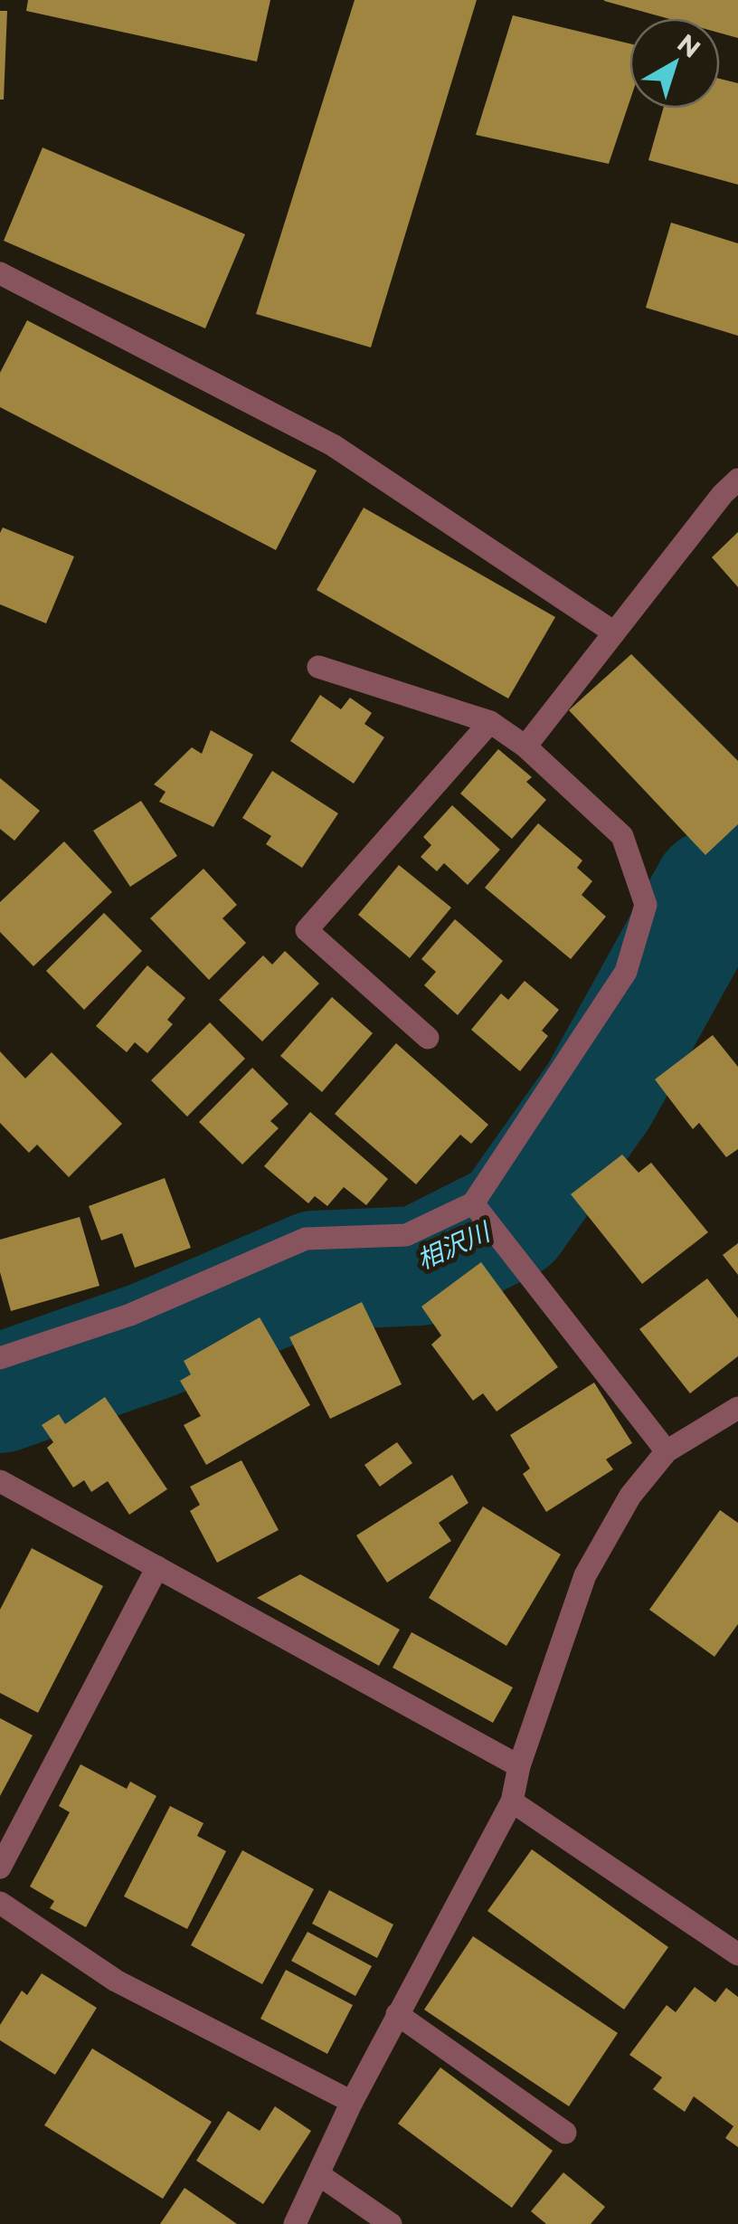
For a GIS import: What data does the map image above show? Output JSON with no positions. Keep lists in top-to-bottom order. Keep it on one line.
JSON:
{"water":["相沢川"],"north":"top right"}
